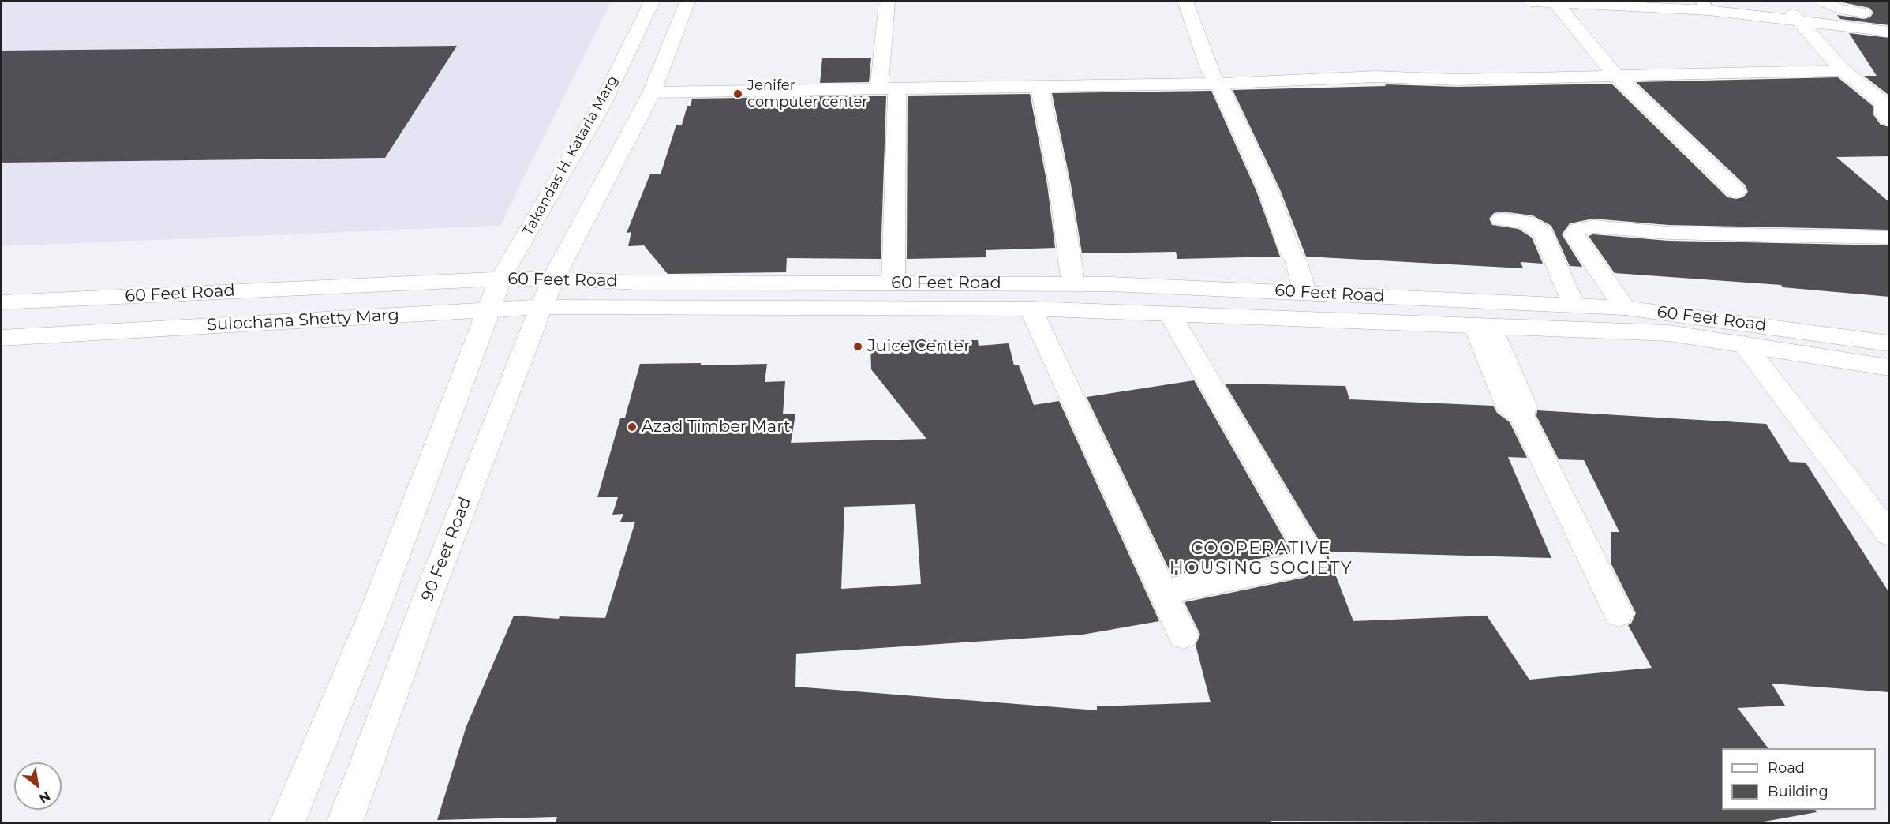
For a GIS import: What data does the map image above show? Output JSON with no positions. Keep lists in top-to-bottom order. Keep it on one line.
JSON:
{"streets":{"street":["Takandas H. Kataria Marg","60 Feet Road","Sulochana Shetty Marg","90 Feet Road"]},"crossings":[["Takandas H. Kataria Marg","60 Feet Road"],["Takandas H. Kataria Marg","Sulochana Shetty Marg"],["Takandas H. Kataria Marg","90 Feet Road"],["60 Feet Road","Sulochana Shetty Marg"],["60 Feet Road","90 Feet Road"],["Sulochana Shetty Marg","90 Feet Road"]],"districts":["COOPERATIVE HOUSING SOCIETY"],"places":["Jenifer computer center","Juice Center","Azad Timber Mart"],"legend":["Road","Building"],"north":"bottom right"}
